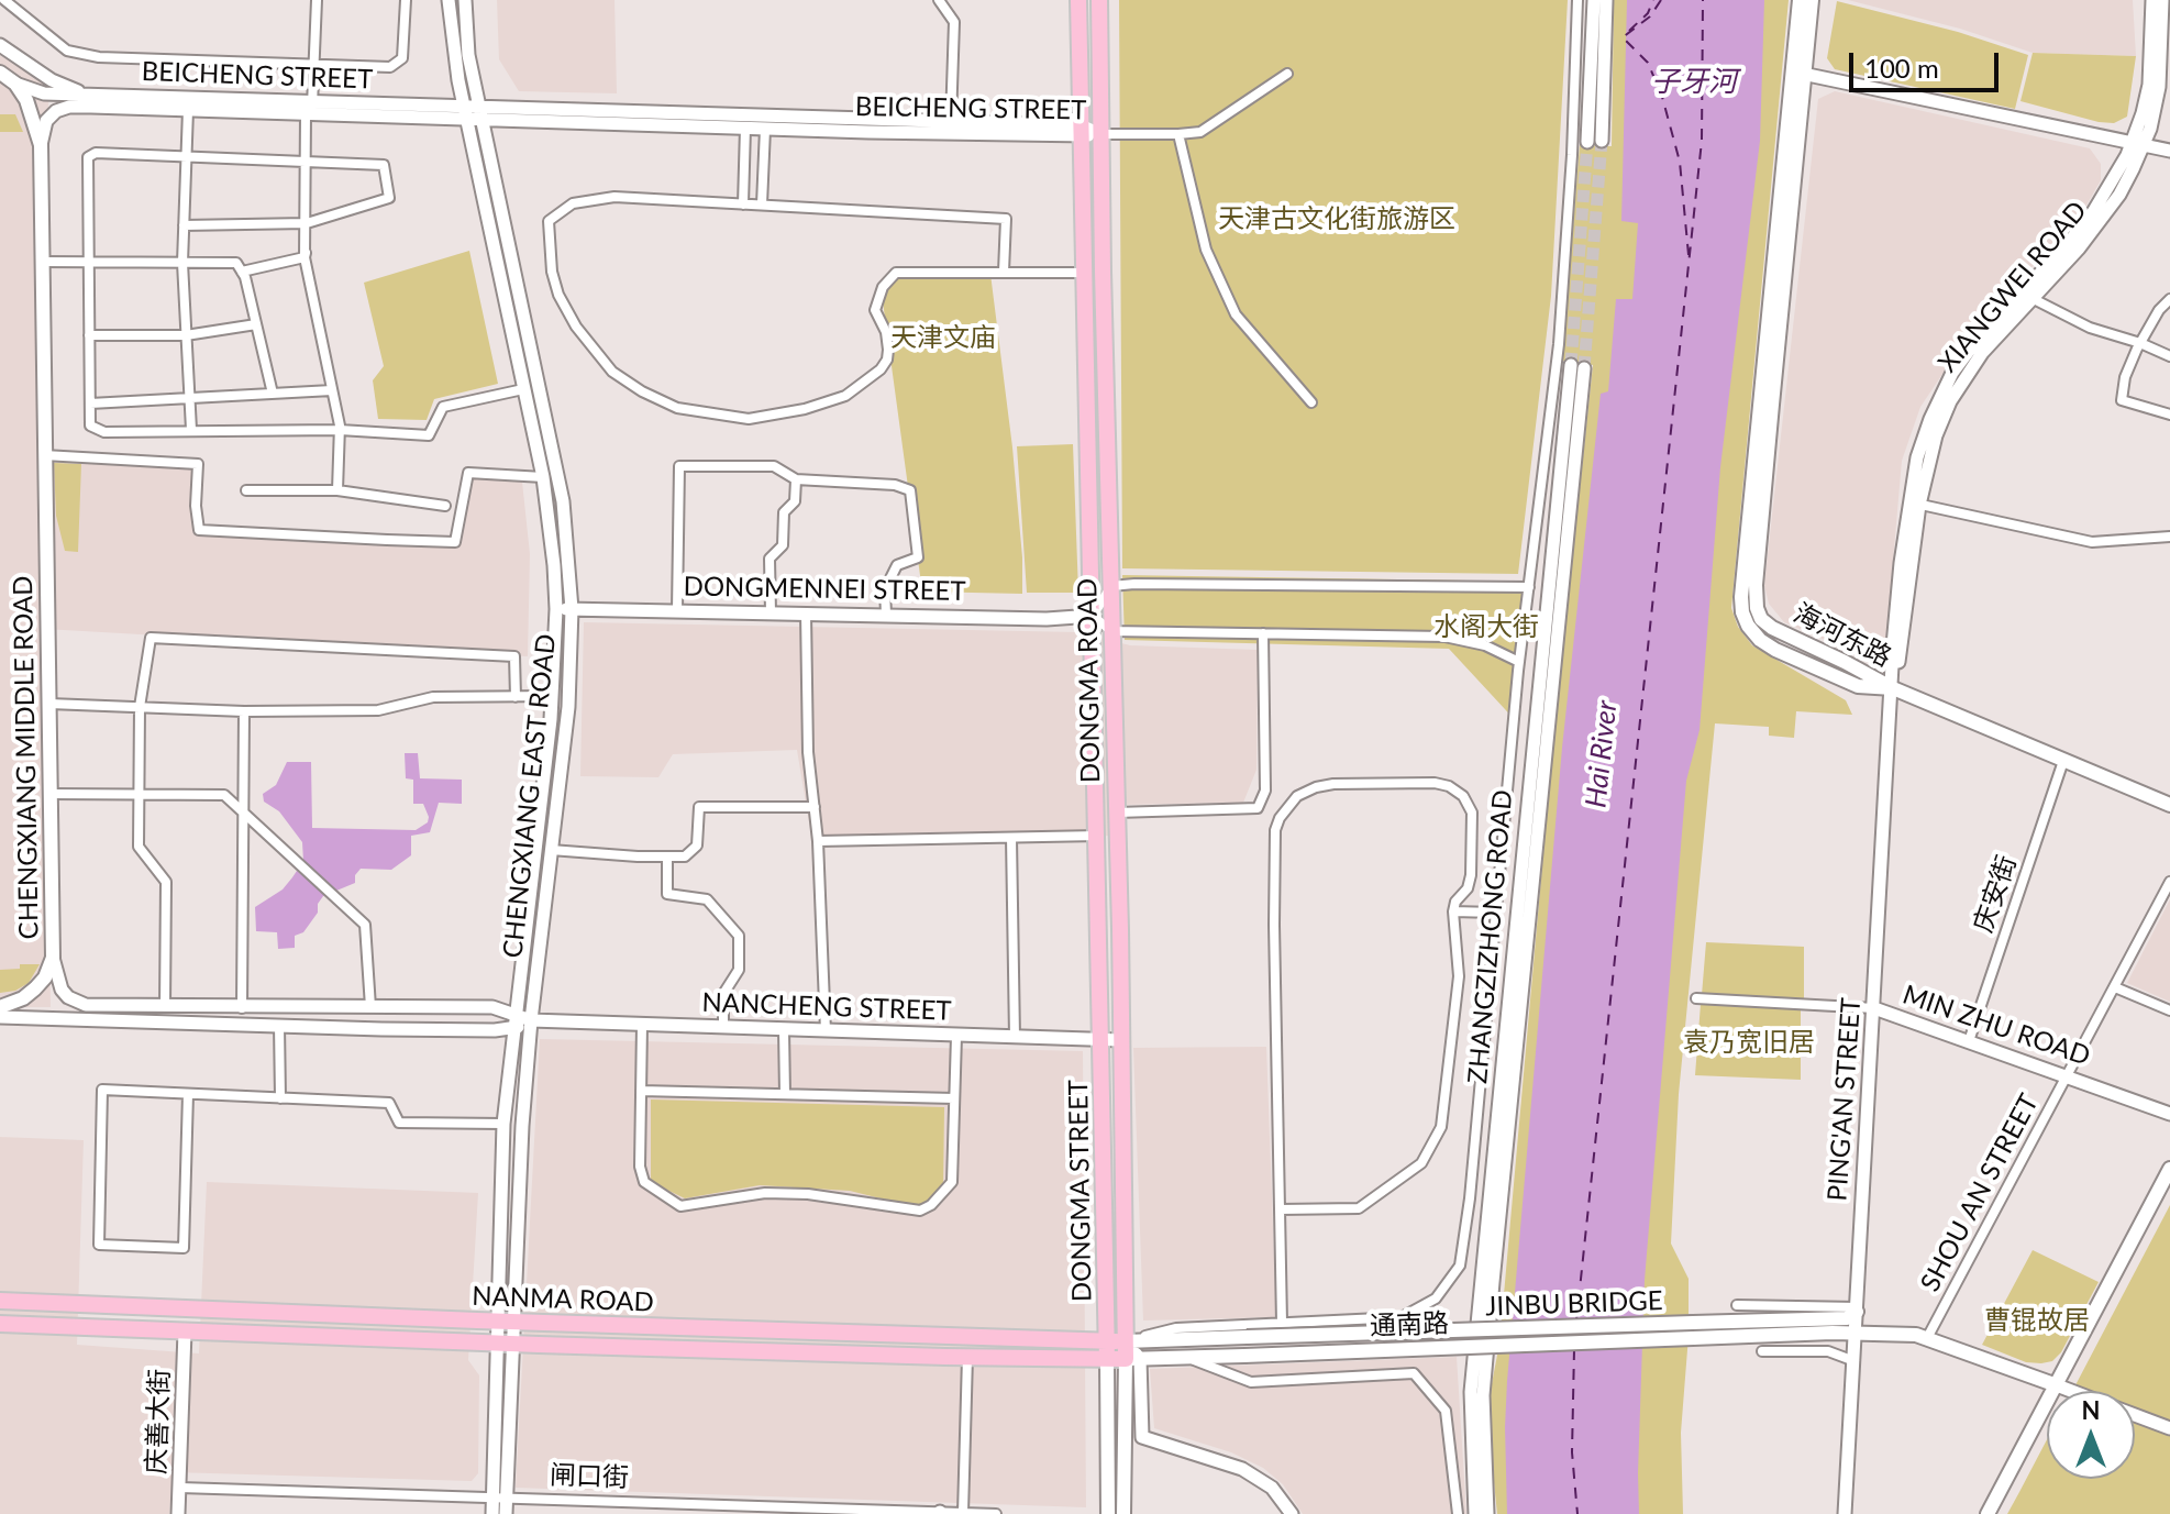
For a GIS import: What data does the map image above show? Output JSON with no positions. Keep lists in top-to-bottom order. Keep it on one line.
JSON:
{"streets":{"main road":["海河东路","DONGMA ROAD","CHENGXIANG MIDDLE ROAD","DONGMA STREET","NANMA ROAD","JINBU BRIDGE","通南路"],"street":["BEICHENG STREET","XIANGWEI ROAD","DONGMENNEI STREET","CHENGXIANG EAST ROAD","庆安街","ZHANGZIZHONG ROAD","NANCHENG STREET","MIN ZHU ROAD","PING'AN STREET","SHOU AN STREET","庆善大街","闸口街"]},"crossings":[["BEICHENG STREET","DONGMA ROAD"],["BEICHENG STREET","CHENGXIANG MIDDLE ROAD"],["BEICHENG STREET","CHENGXIANG EAST ROAD"],["XIANGWEI ROAD","海河东路"],["XIANGWEI ROAD","PING'AN STREET"],["DONGMENNEI STREET","DONGMA ROAD"],["DONGMENNEI STREET","CHENGXIANG EAST ROAD"],["海河东路","庆安街"],["海河东路","PING'AN STREET"],["DONGMA ROAD","NANCHENG STREET"],["DONGMA ROAD","DONGMA STREET"],["DONGMA ROAD","NANMA ROAD"],["DONGMA ROAD","JINBU BRIDGE"],["DONGMA ROAD","通南路"],["CHENGXIANG MIDDLE ROAD","NANCHENG STREET"],["CHENGXIANG EAST ROAD","NANCHENG STREET"],["CHENGXIANG EAST ROAD","NANMA ROAD"],["CHENGXIANG EAST ROAD","闸口街"],["庆安街","MIN ZHU ROAD"],["NANCHENG STREET","DONGMA STREET"],["MIN ZHU ROAD","PING'AN STREET"],["MIN ZHU ROAD","SHOU AN STREET"],["PING'AN STREET","JINBU BRIDGE"],["PING'AN STREET","通南路"],["DONGMA STREET","NANMA ROAD"],["SHOU AN STREET","通南路"],["NANMA ROAD","JINBU BRIDGE"],["NANMA ROAD","通南路"],["NANMA ROAD","庆善大街"],["庆善大街","闸口街"]],"water":["子牙河","Hai River"],"parks":["天津古文化街旅游区","天津文庙","水阁大街","袁乃宽旧居","曹锟故居"],"scale_bar":"100 m","north":"top"}
